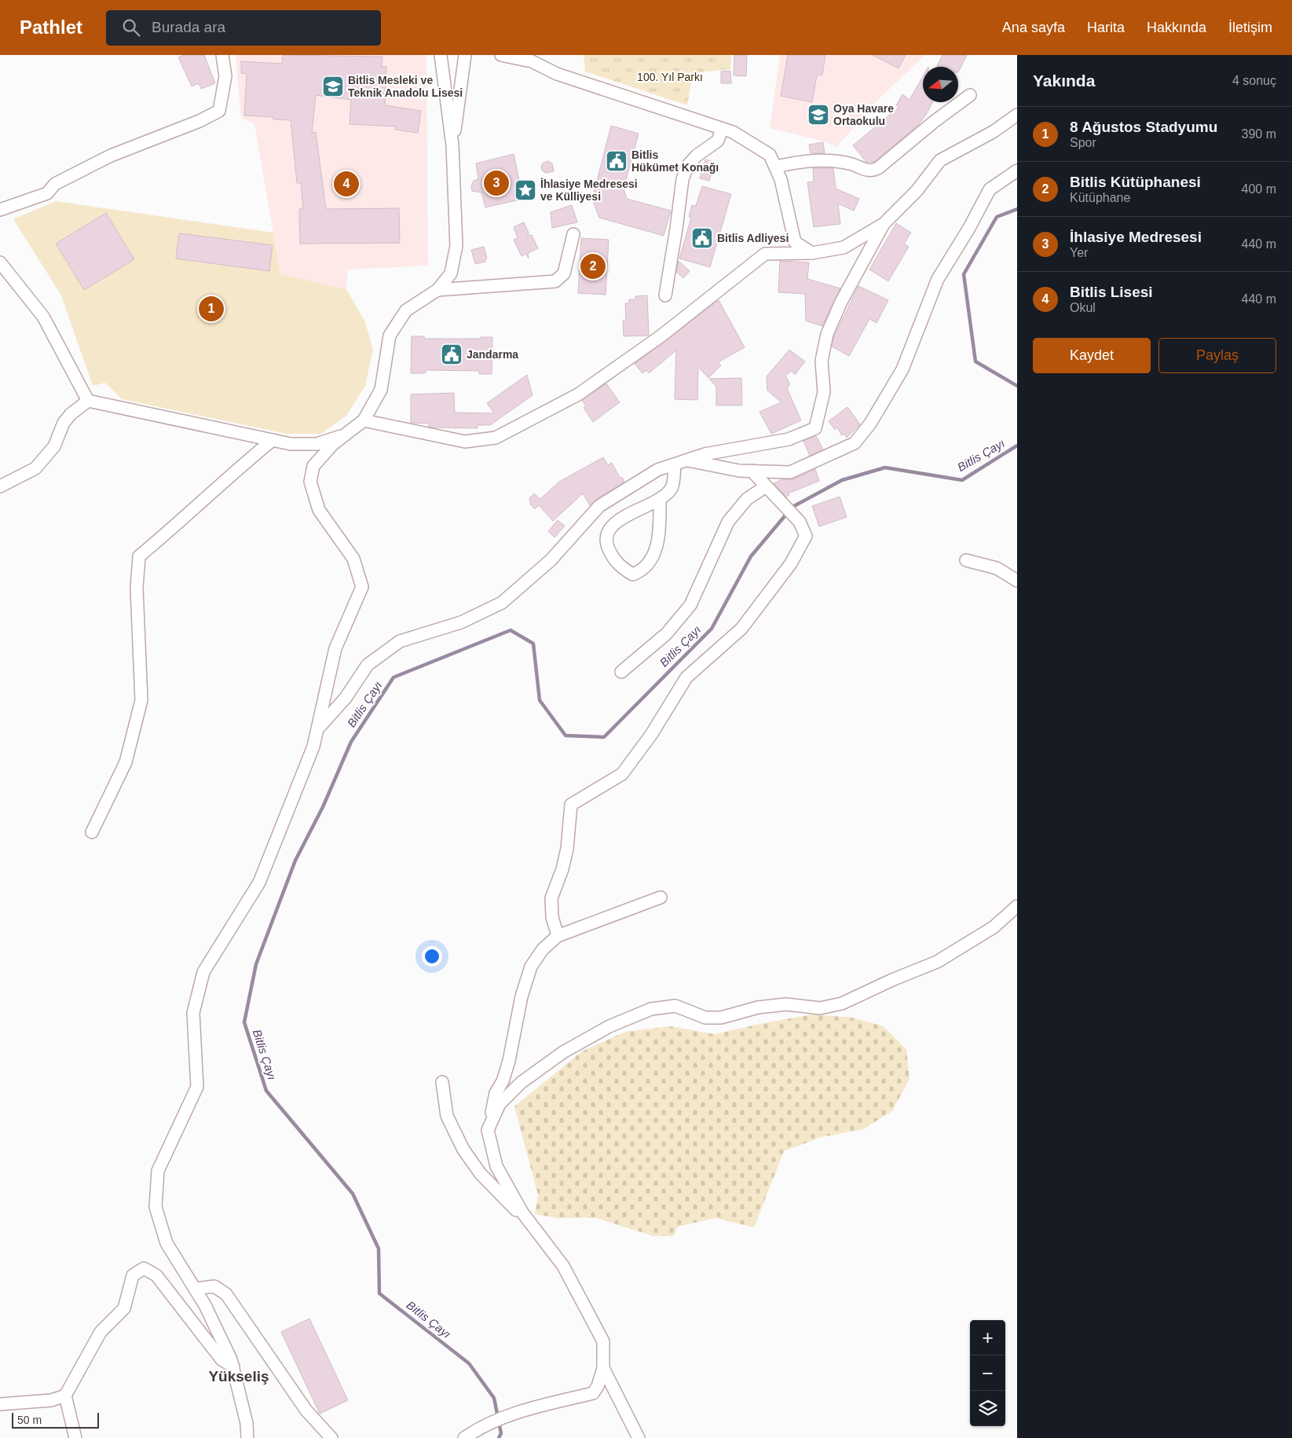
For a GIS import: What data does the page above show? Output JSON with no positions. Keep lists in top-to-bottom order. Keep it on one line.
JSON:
{"districts":["Yükseliş"],"water":["Bitlis Çayı"],"parks":["100. Yıl Parkı"],"places":{"school or university":["Bitlis Mesleki ve Teknik Anadolu Lisesi","Oya Havare Ortaokulu"],"public building":["Bitlis Hükümet Konağı","Bitlis Adliyesi","Jandarma"],"place":["İhlasiye Medresesi ve Külliyesi"]},"scale_bar":"50 m","north":"left","page":{"header":"Pathlet","search":"Burada ara","nav":["Ana sayfa","Harita","Hakkında","İletişim"],"heading":["Yakında","4 sonuç"],"list":[{"mark":"1","name":"8 Ağustos Stadyumu","note":"Spor","value":"390 m"},{"mark":"2","name":"Bitlis Kütüphanesi","note":"Kütüphane","value":"400 m"},{"mark":"3","name":"İhlasiye Medresesi","note":"Yer","value":"440 m"},{"mark":"4","name":"Bitlis Lisesi","note":"Okul","value":"440 m"}],"pins":["3","4","2","1"],"buttons":["Kaydet","Paylaş"],"map_buttons":["+","−"],"scale":"50 m"}}
